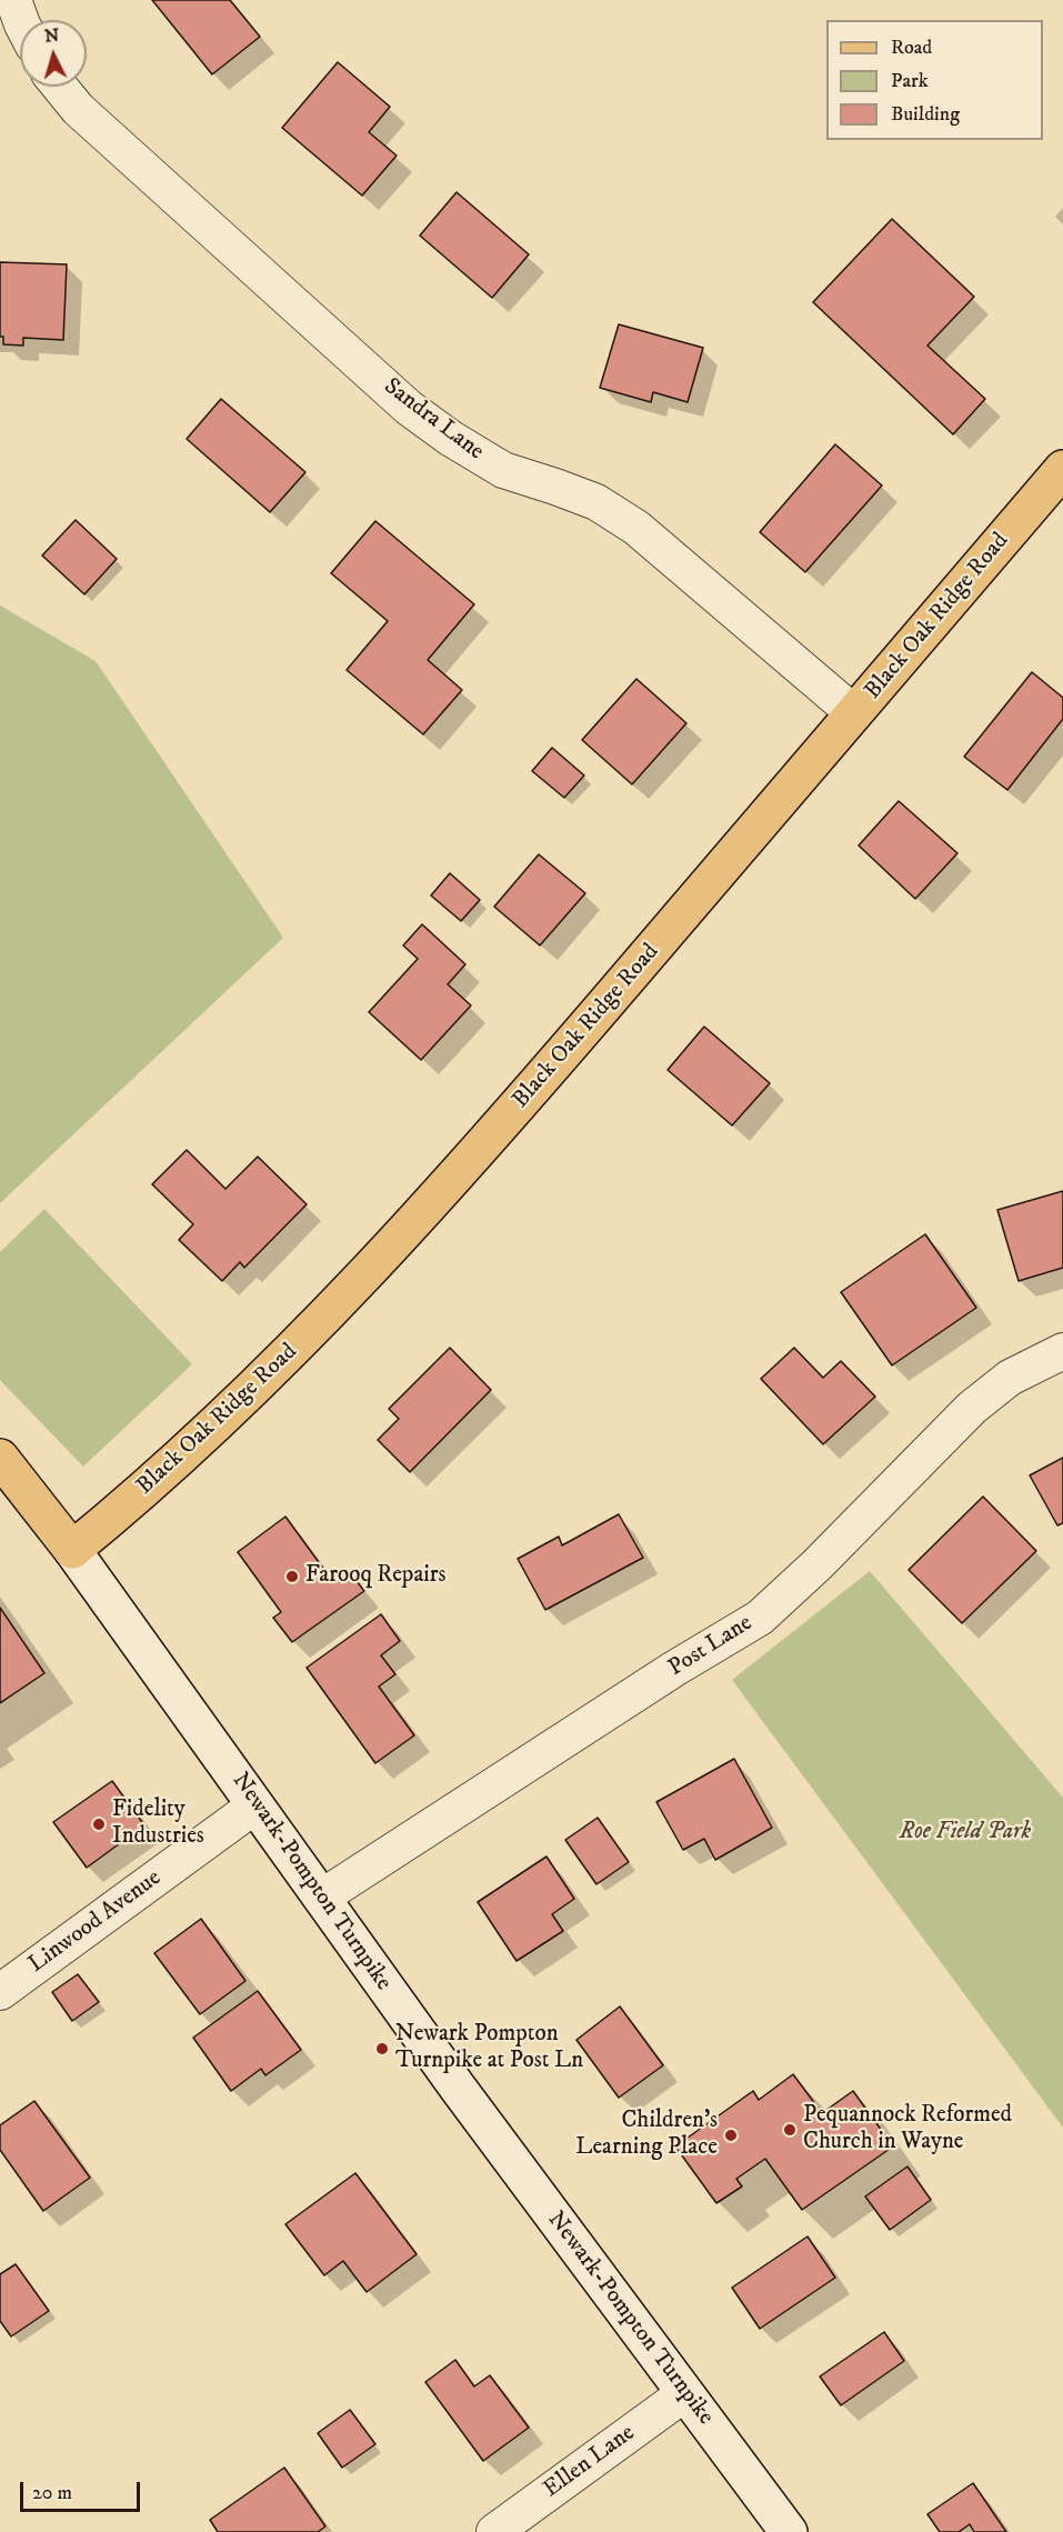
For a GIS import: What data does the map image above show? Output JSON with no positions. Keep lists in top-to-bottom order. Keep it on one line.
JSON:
{"streets":{"main road":["Black Oak Ridge Road","Newark-Pompton Turnpike"],"street":["Sandra Lane","Post Lane","Linwood Avenue","Ellen Lane"]},"crossings":[["Sandra Lane","Black Oak Ridge Road"],["Black Oak Ridge Road","Newark-Pompton Turnpike"],["Post Lane","Newark-Pompton Turnpike"],["Newark-Pompton Turnpike","Linwood Avenue"],["Newark-Pompton Turnpike","Ellen Lane"]],"parks":["Roe Field Park"],"places":["Farooq Repairs","Fidelity Industries","Newark Pompton Turnpike at Post Ln","Pequannock Reformed Church in Wayne","Children's Learning Place"],"legend":["Road","Park","Building"],"scale_bar":"20 m","north":"top"}
